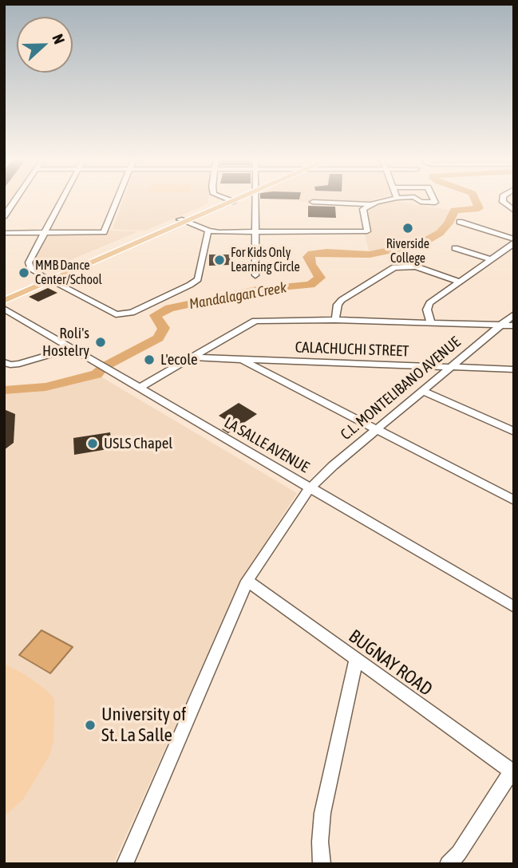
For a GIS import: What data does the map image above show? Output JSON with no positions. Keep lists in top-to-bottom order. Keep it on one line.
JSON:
{"streets":{"street":["CALACHUCHI STREET","C.L. MONTELIBANO AVENUE","LA SALLE AVENUE","BUGNAY ROAD"]},"crossings":[["CALACHUCHI STREET","C.L. MONTELIBANO AVENUE"],["C.L. MONTELIBANO AVENUE","LA SALLE AVENUE"],["C.L. MONTELIBANO AVENUE","BUGNAY ROAD"]],"water":["Mandalagan Creek"],"places":["Riverside College","For Kids Only Learning Circle","MMB Dance Center/School","Roli's Hostelry","L'ecole","USLS Chapel","University of St. La Salle"],"north":"right"}
